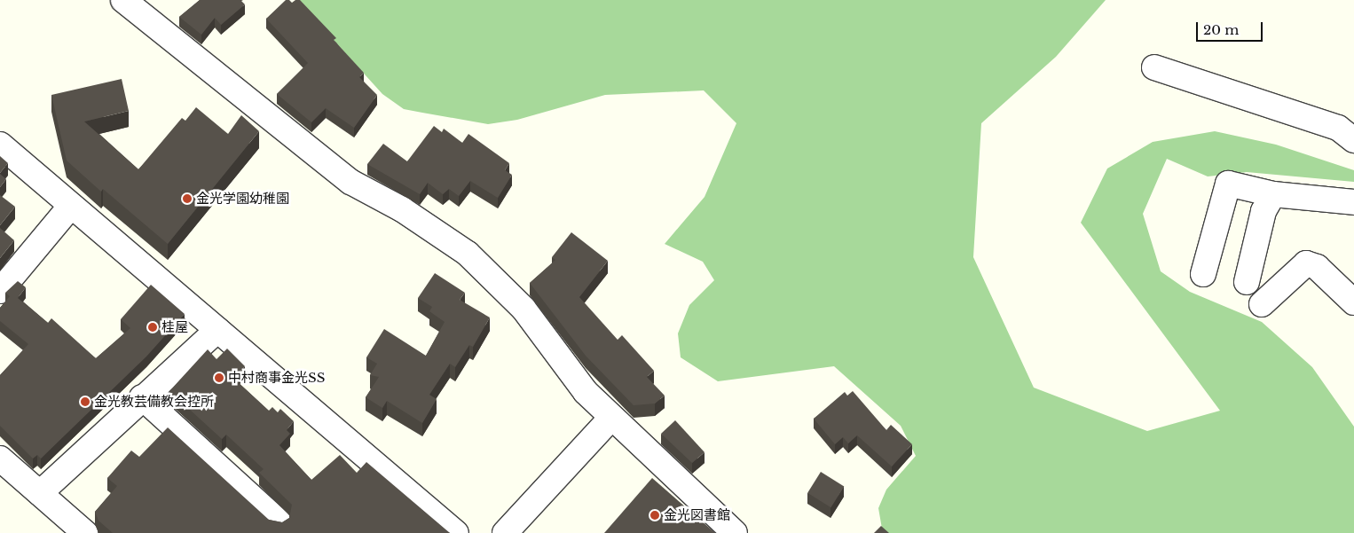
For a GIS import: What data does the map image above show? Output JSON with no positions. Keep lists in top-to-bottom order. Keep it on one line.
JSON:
{"places":["金光学園幼稚園","桂屋","中村商事金光SS","金光教芸備教会控所","金光図書館"],"scale_bar":"20 m"}
